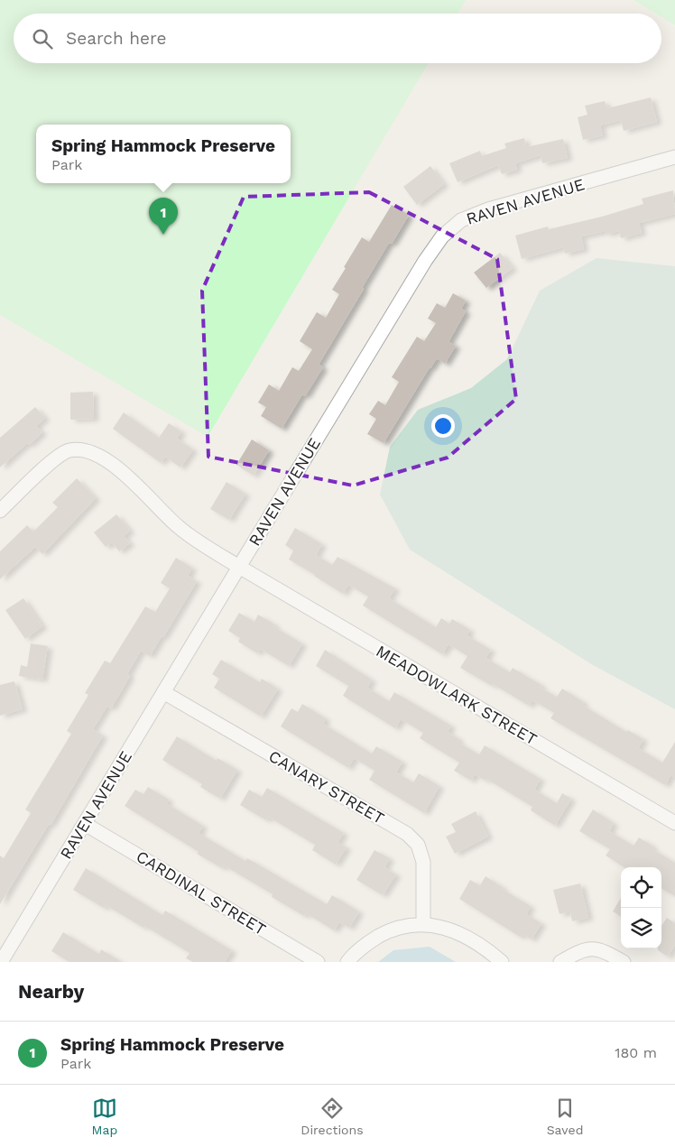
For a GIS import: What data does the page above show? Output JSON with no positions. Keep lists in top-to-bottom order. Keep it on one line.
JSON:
{"streets":{"street":["RAVEN AVENUE","MEADOWLARK STREET","CANARY STREET","CARDINAL STREET"]},"crossings":[["RAVEN AVENUE","MEADOWLARK STREET"],["RAVEN AVENUE","CANARY STREET"],["RAVEN AVENUE","CARDINAL STREET"]],"page":{"search":"Search here","popup":["Spring Hammock Preserve","Park"],"pins":"1","heading":"Nearby","list":[{"mark":"1","name":"Spring Hammock Preserve","note":"Park","value":"180 m"}],"nav":["Map","Directions","Saved"]}}
